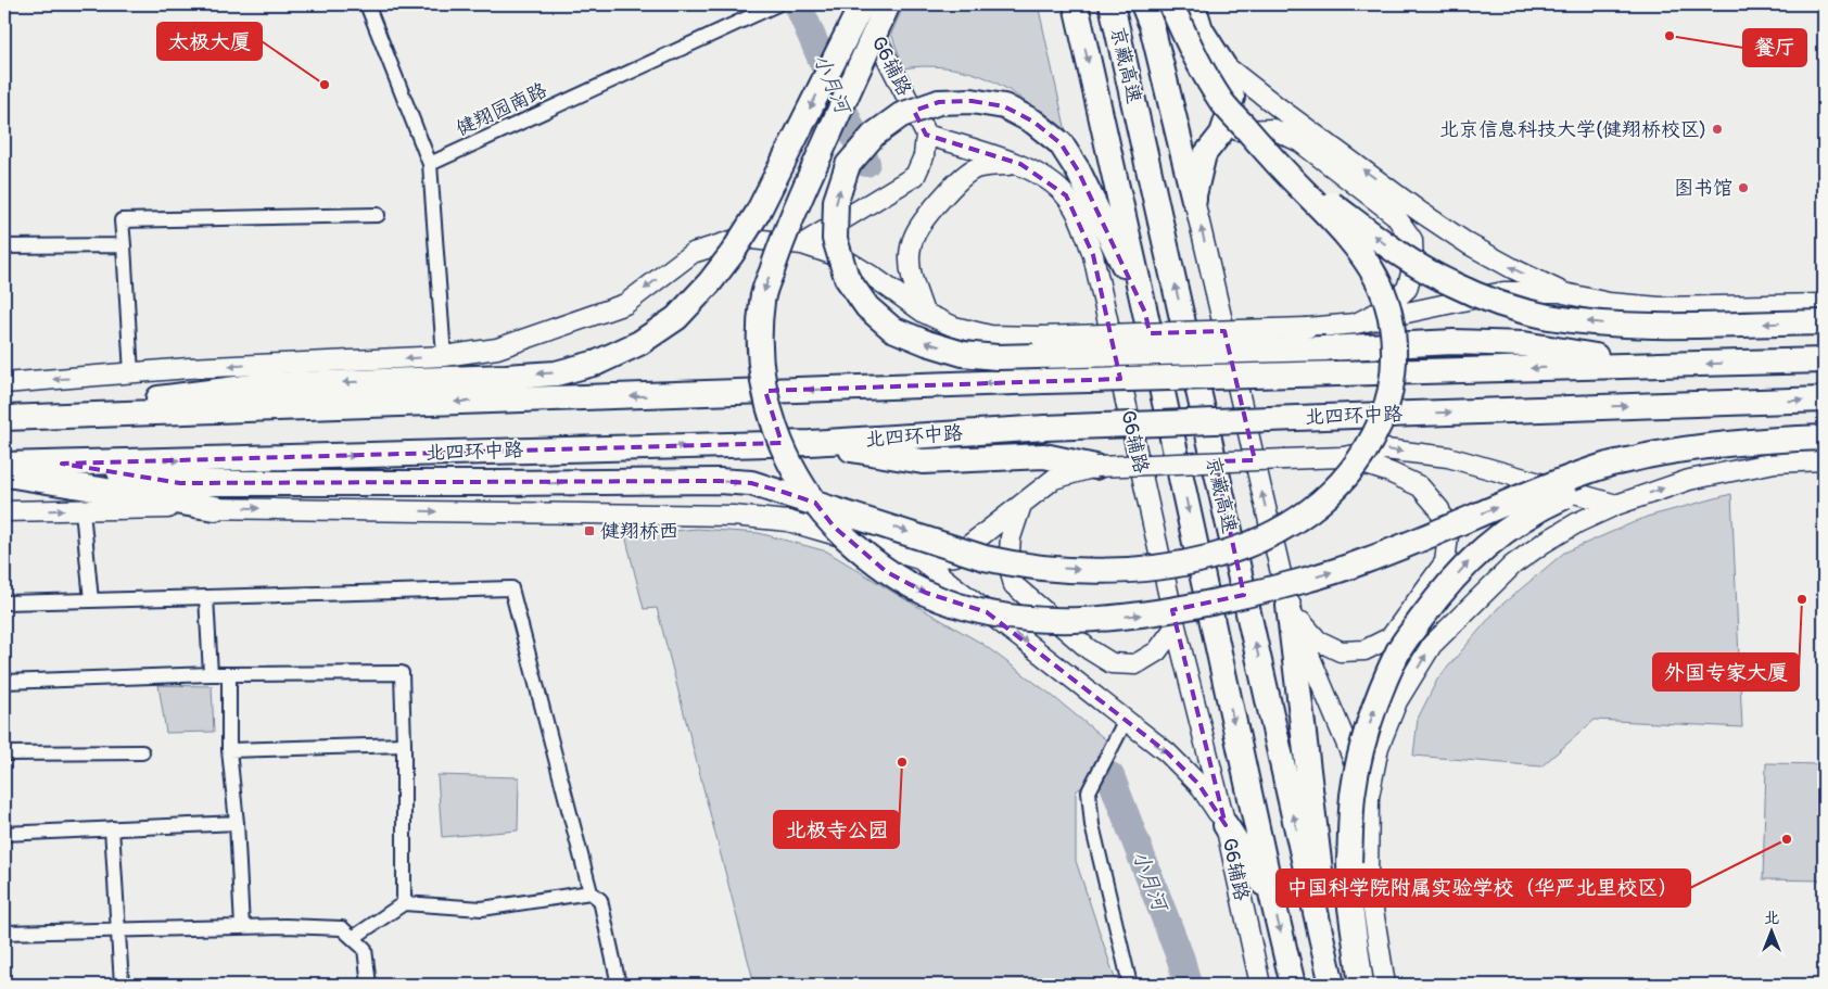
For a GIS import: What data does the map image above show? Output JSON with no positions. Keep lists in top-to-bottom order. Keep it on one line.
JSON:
{"streets":{"highway":["京藏高速","北四环中路"],"street":["G6辅路","健翔园南路"]},"water":["小月河"],"places":{"other":["餐厅","太极大厦","北京信息科技大学(健翔桥校区)","图书馆","外国专家大厦","北极寺公园","中国科学院附属实验学校（华严北里校区）"],"transit":["健翔桥西"]},"north":"top"}
